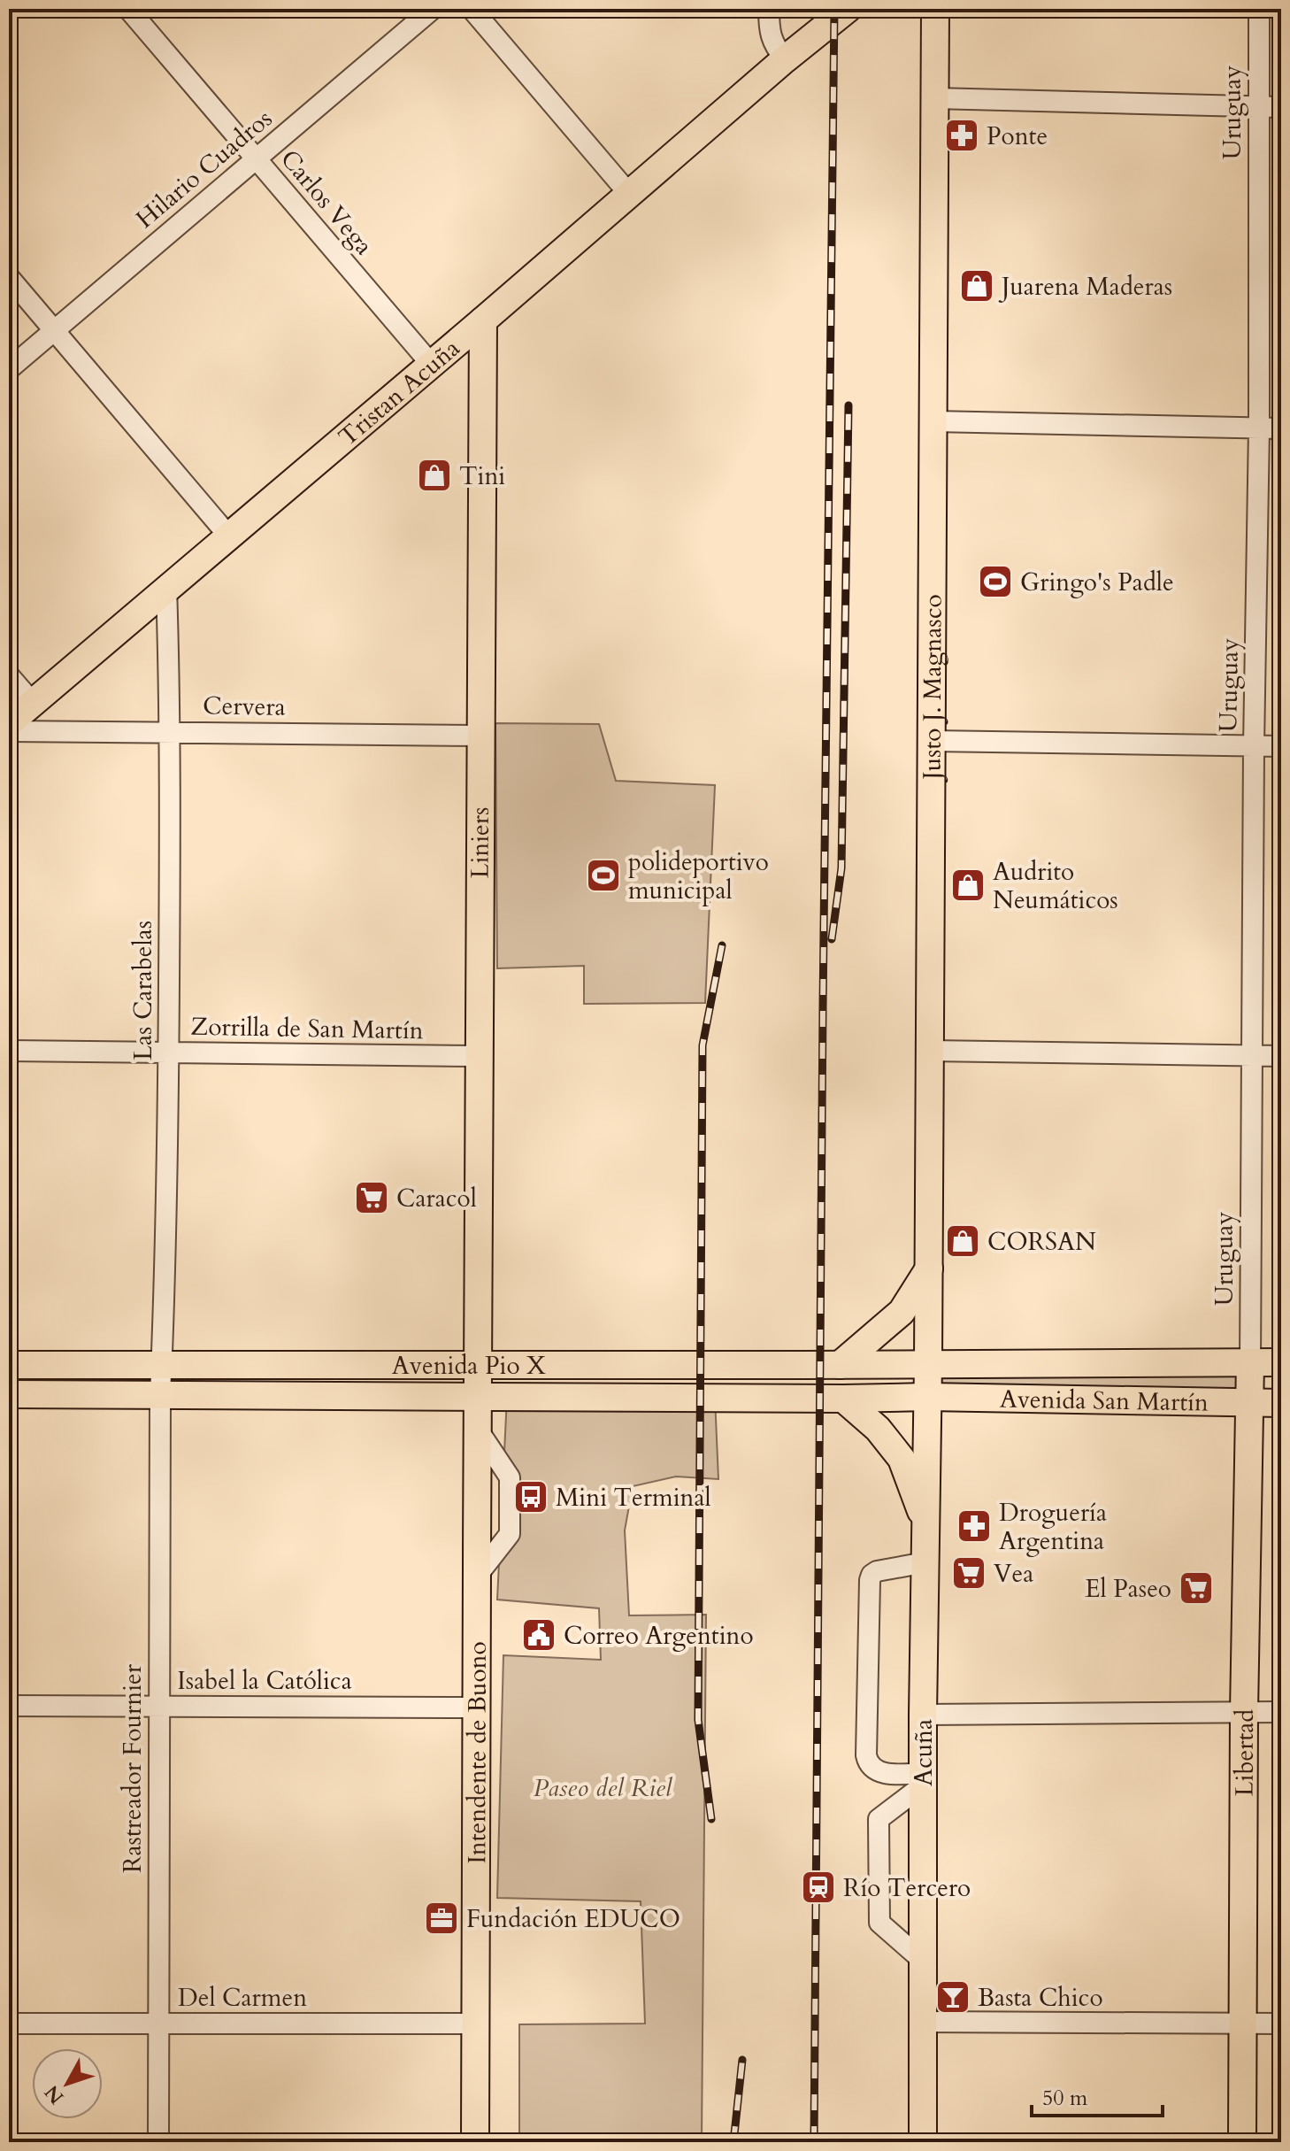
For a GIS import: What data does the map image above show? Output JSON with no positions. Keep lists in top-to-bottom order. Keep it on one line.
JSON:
{"streets":{"main road":["Tristan Acuña","Justo J. Magnasco","Liniers","Avenida Pio X","Avenida San Martín","Acuña","Libertad","Intendente de Buono"],"street":["Uruguay","Hilario Cuadros","Carlos Vega","Cervera","Las Carabelas","Zorrilla de San Martín","Isabel la Católica","Rastreador Fournier","Del Carmen"]},"crossings":[["Uruguay","Avenida San Martín"],["Uruguay","Libertad"],["Hilario Cuadros","Carlos Vega"],["Carlos Vega","Tristan Acuña"],["Tristan Acuña","Liniers"],["Tristan Acuña","Las Carabelas"],["Justo J. Magnasco","Avenida Pio X"],["Justo J. Magnasco","Avenida San Martín"],["Justo J. Magnasco","Acuña"],["Cervera","Liniers"],["Cervera","Las Carabelas"],["Liniers","Zorrilla de San Martín"],["Liniers","Avenida Pio X"],["Liniers","Intendente de Buono"],["Las Carabelas","Zorrilla de San Martín"],["Las Carabelas","Avenida Pio X"],["Las Carabelas","Rastreador Fournier"],["Avenida Pio X","Avenida San Martín"],["Avenida Pio X","Acuña"],["Avenida Pio X","Intendente de Buono"],["Avenida Pio X","Rastreador Fournier"],["Avenida San Martín","Acuña"],["Avenida San Martín","Libertad"],["Isabel la Católica","Intendente de Buono"],["Isabel la Católica","Rastreador Fournier"],["Intendente de Buono","Del Carmen"],["Rastreador Fournier","Del Carmen"]],"parks":["Paseo del Riel"],"places":{"pharmacy":["Ponte","Droguería Argentina"],"shop":["Juarena Maderas","Tini","Audrito Neumáticos","CORSAN"],"sports":["Gringo's Padle","polideportivo municipal"],"supermarket":["Caracol","Vea","El Paseo"],"bus stop":["Mini Terminal"],"public building":["Correo Argentino"],"station":["Río Tercero"],"office":["Fundación EDUCO"],"bar":["Basta Chico"]},"scale_bar":"50 m","north":"bottom left"}
